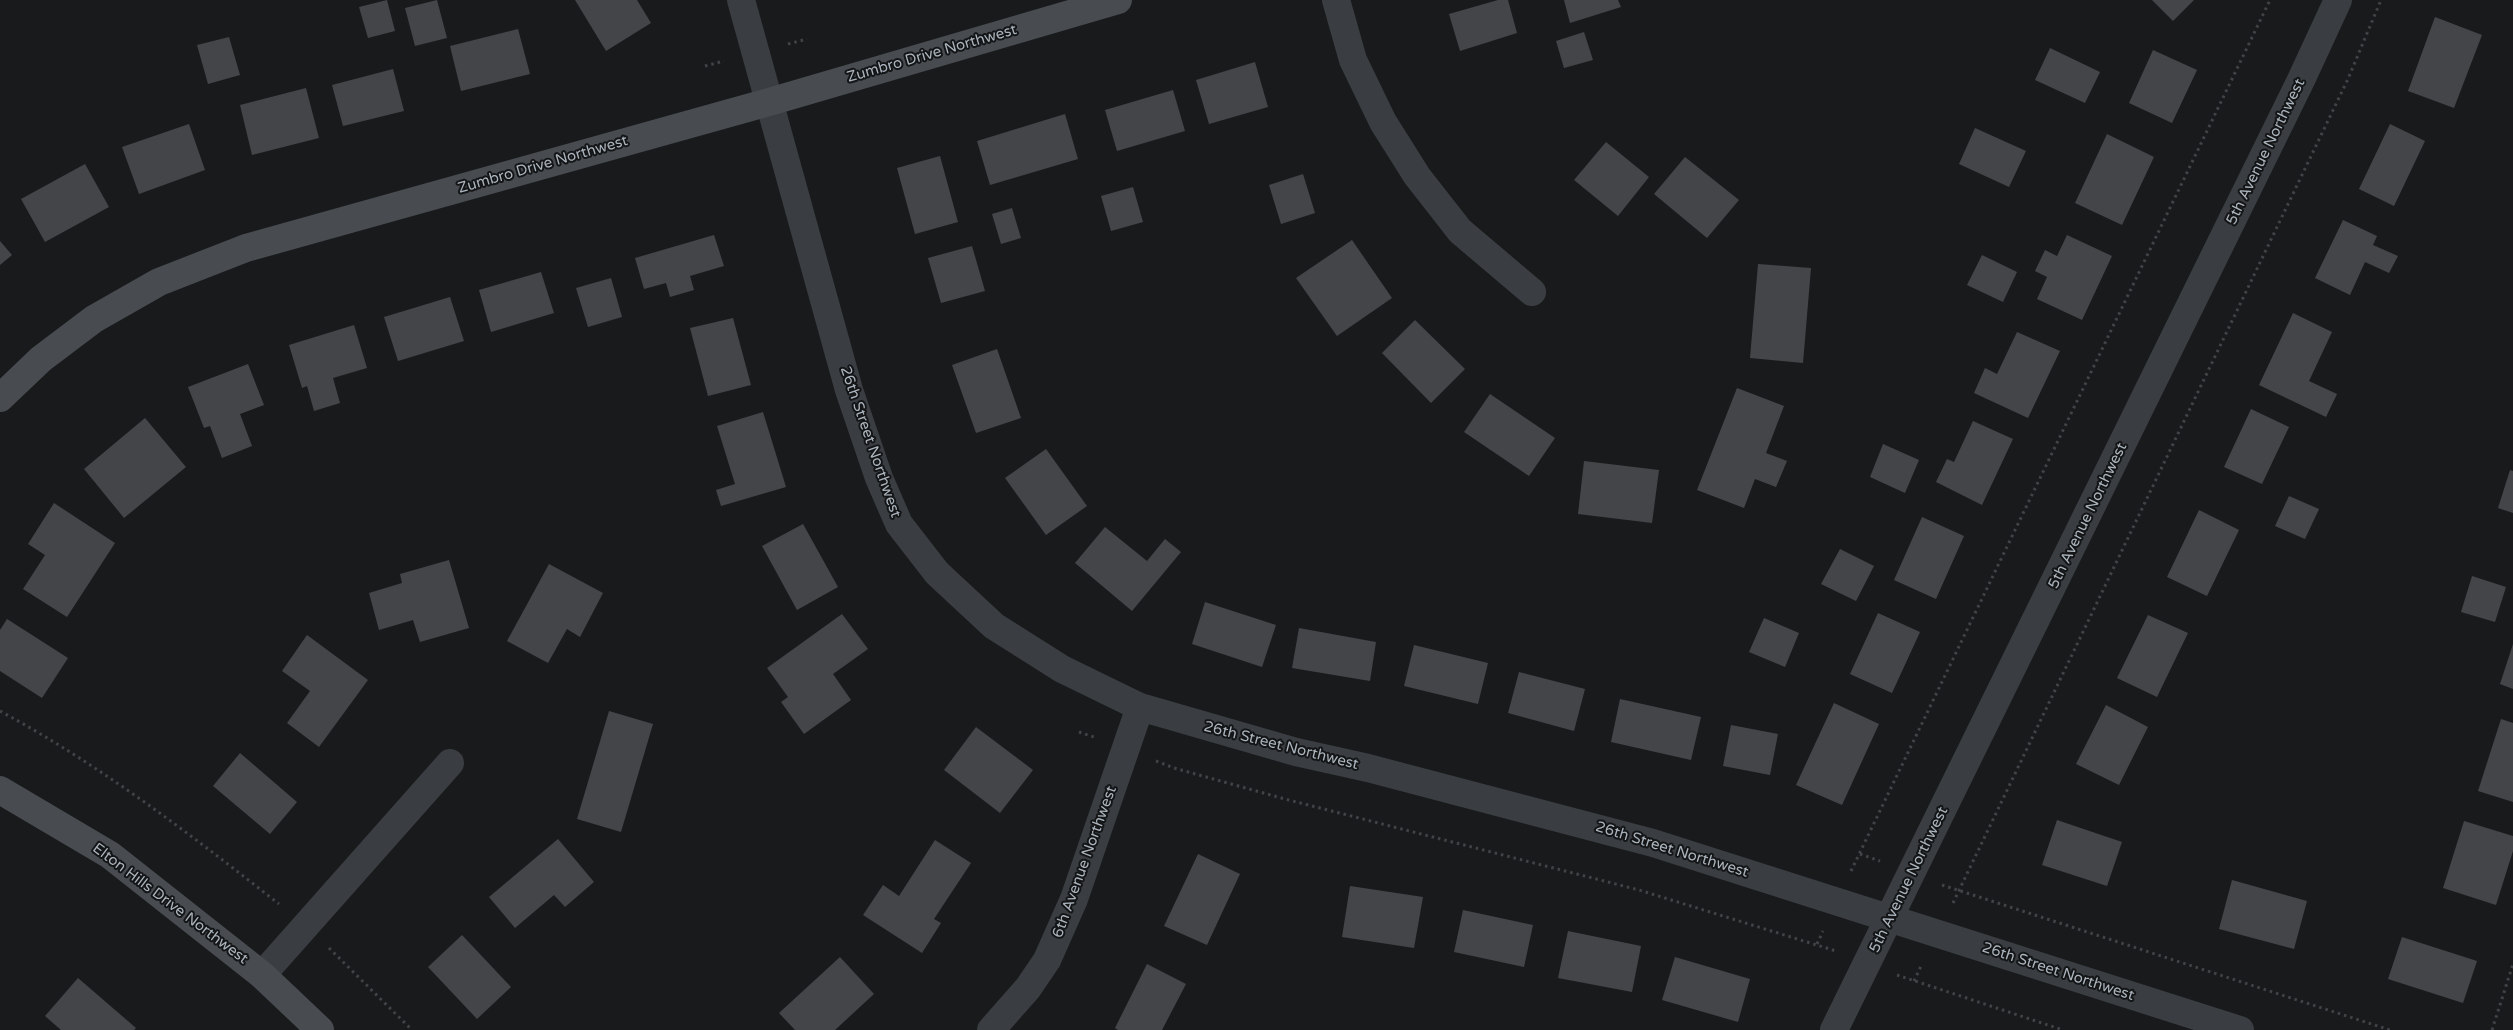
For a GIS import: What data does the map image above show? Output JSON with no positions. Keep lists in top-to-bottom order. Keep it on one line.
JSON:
{"streets":{"street":["Zumbro Drive Northwest","5th Avenue Northwest","26th Street Northwest","6th Avenue Northwest","Elton Hills Drive Northwest"]},"crossings":[["Zumbro Drive Northwest","26th Street Northwest"],["5th Avenue Northwest","26th Street Northwest"],["26th Street Northwest","6th Avenue Northwest"]]}
